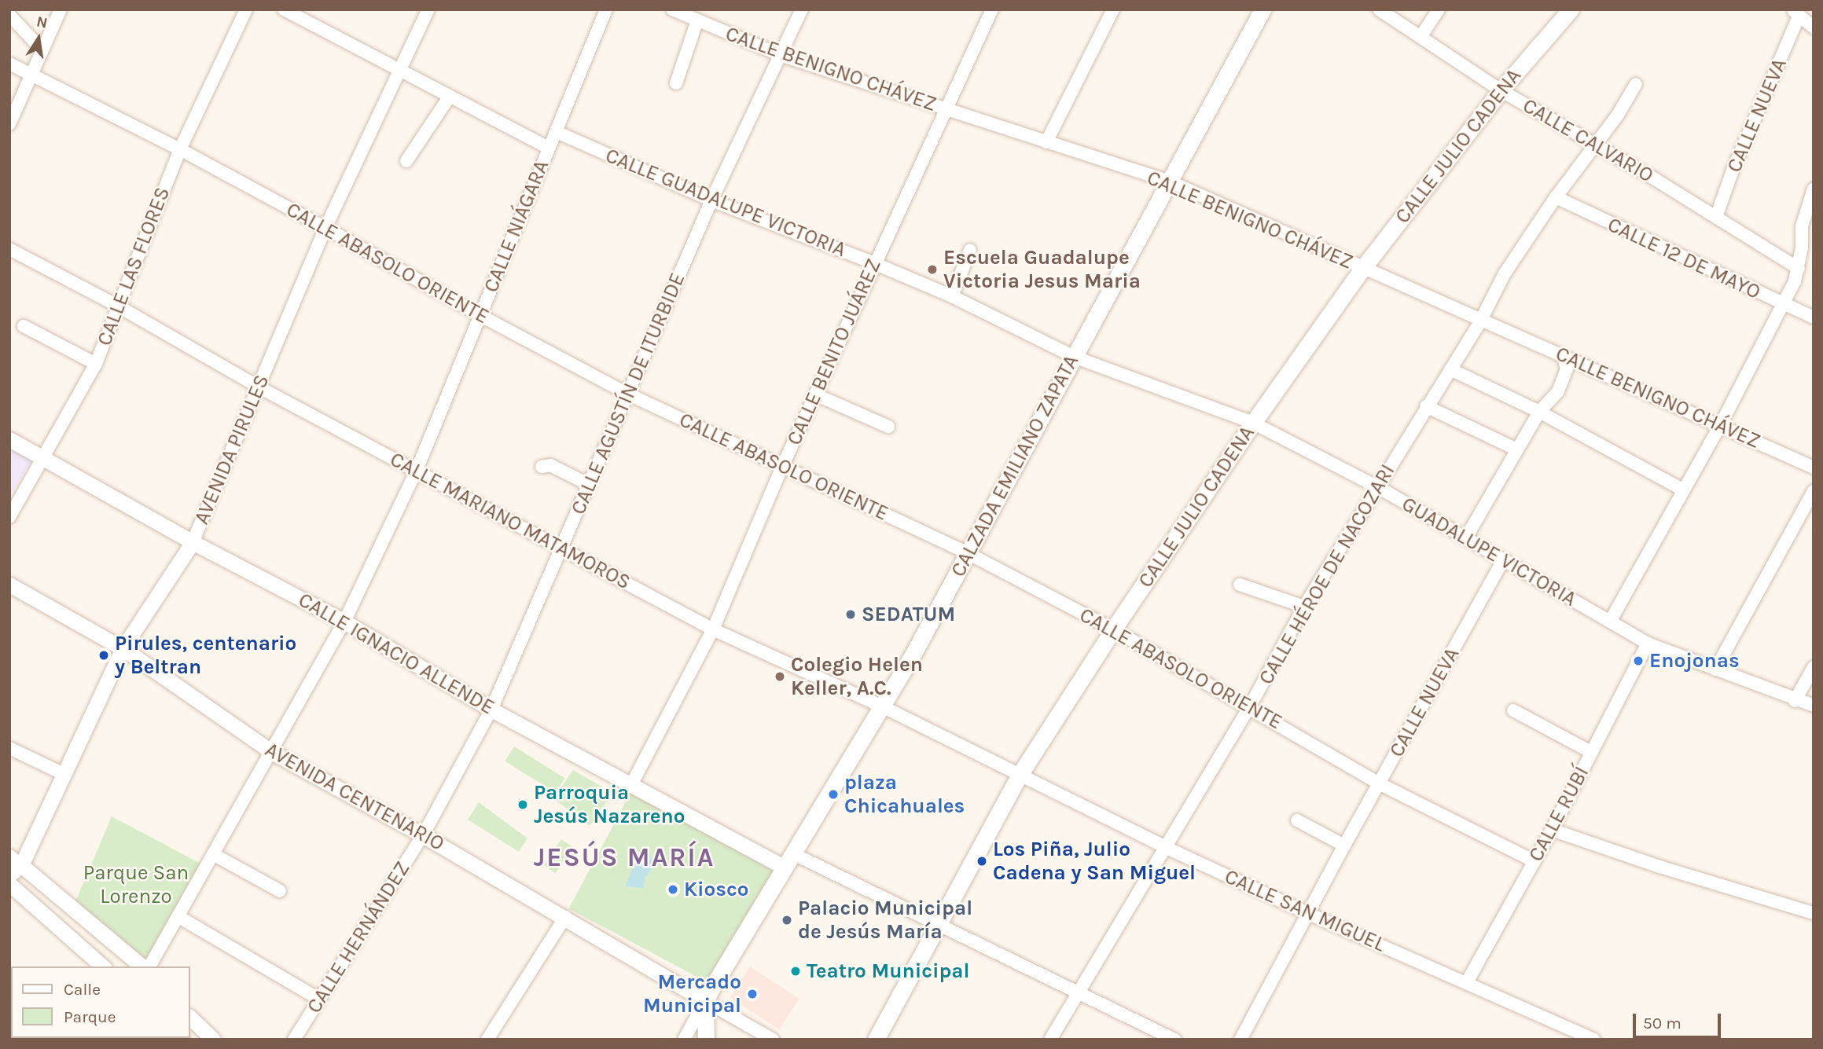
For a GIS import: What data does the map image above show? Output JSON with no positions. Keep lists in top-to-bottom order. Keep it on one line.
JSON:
{"streets":{"main road":["CALLE JULIO CADENA","CALZADA EMILIANO ZAPATA"],"street":["CALLE BENIGNO CHÁVEZ","CALLE NUEVA","CALLE CALVARIO","CALLE GUADALUPE VICTORIA","CALLE NIÁGARA","CALLE 12 DE MAYO","CALLE ABASOLO ORIENTE","CALLE LAS FLORES","CALLE BENITO JUÁREZ","CALLE AGUSTÍN DE ITURBIDE","AVENIDA PIRULES","CALLE MARIANO MATAMOROS","GUADALUPE VICTORIA","CALLE HÉROE DE NACOZARI","CALLE IGNACIO ALLENDE","AVENIDA CENTENARIO","CALLE RUBÍ","CALLE SAN MIGUEL","CALLE HERNÁNDEZ"]},"crossings":[["CALLE BENIGNO CHÁVEZ","CALLE JULIO CADENA"],["CALLE BENIGNO CHÁVEZ","CALLE BENITO JUÁREZ"],["CALLE BENIGNO CHÁVEZ","CALLE AGUSTÍN DE ITURBIDE"],["CALLE BENIGNO CHÁVEZ","CALZADA EMILIANO ZAPATA"],["CALLE BENIGNO CHÁVEZ","CALLE HÉROE DE NACOZARI"],["CALLE NUEVA","CALLE CALVARIO"],["CALLE NUEVA","CALLE ABASOLO ORIENTE"],["CALLE NUEVA","GUADALUPE VICTORIA"],["CALLE NUEVA","CALLE SAN MIGUEL"],["CALLE CALVARIO","CALLE JULIO CADENA"],["CALLE CALVARIO","CALLE HÉROE DE NACOZARI"],["CALLE JULIO CADENA","CALLE ABASOLO ORIENTE"],["CALLE JULIO CADENA","CALLE MARIANO MATAMOROS"],["CALLE JULIO CADENA","GUADALUPE VICTORIA"],["CALLE JULIO CADENA","CALLE SAN MIGUEL"],["CALLE GUADALUPE VICTORIA","CALLE NIÁGARA"],["CALLE GUADALUPE VICTORIA","CALLE BENITO JUÁREZ"],["CALLE GUADALUPE VICTORIA","CALLE AGUSTÍN DE ITURBIDE"],["CALLE GUADALUPE VICTORIA","CALZADA EMILIANO ZAPATA"],["CALLE GUADALUPE VICTORIA","GUADALUPE VICTORIA"],["CALLE NIÁGARA","CALLE ABASOLO ORIENTE"],["CALLE NIÁGARA","CALLE MARIANO MATAMOROS"],["CALLE NIÁGARA","CALLE IGNACIO ALLENDE"],["CALLE NIÁGARA","AVENIDA CENTENARIO"],["CALLE 12 DE MAYO","CALLE HÉROE DE NACOZARI"],["CALLE ABASOLO ORIENTE","CALLE LAS FLORES"],["CALLE ABASOLO ORIENTE","CALLE BENITO JUÁREZ"],["CALLE ABASOLO ORIENTE","CALLE AGUSTÍN DE ITURBIDE"],["CALLE ABASOLO ORIENTE","AVENIDA PIRULES"],["CALLE ABASOLO ORIENTE","CALZADA EMILIANO ZAPATA"],["CALLE ABASOLO ORIENTE","CALLE HÉROE DE NACOZARI"],["CALLE ABASOLO ORIENTE","CALLE RUBÍ"],["CALLE LAS FLORES","CALLE MARIANO MATAMOROS"],["CALLE LAS FLORES","CALLE IGNACIO ALLENDE"],["CALLE BENITO JUÁREZ","CALLE MARIANO MATAMOROS"],["CALLE BENITO JUÁREZ","CALLE IGNACIO ALLENDE"],["CALLE AGUSTÍN DE ITURBIDE","CALLE MARIANO MATAMOROS"],["CALLE AGUSTÍN DE ITURBIDE","CALLE IGNACIO ALLENDE"],["CALLE AGUSTÍN DE ITURBIDE","AVENIDA CENTENARIO"],["CALLE AGUSTÍN DE ITURBIDE","CALLE HERNÁNDEZ"],["AVENIDA PIRULES","CALLE MARIANO MATAMOROS"],["AVENIDA PIRULES","CALLE IGNACIO ALLENDE"],["AVENIDA PIRULES","AVENIDA CENTENARIO"],["CALZADA EMILIANO ZAPATA","CALLE MARIANO MATAMOROS"],["CALZADA EMILIANO ZAPATA","GUADALUPE VICTORIA"],["CALZADA EMILIANO ZAPATA","CALLE IGNACIO ALLENDE"],["CALZADA EMILIANO ZAPATA","AVENIDA CENTENARIO"],["CALLE MARIANO MATAMOROS","CALLE SAN MIGUEL"],["GUADALUPE VICTORIA","CALLE HÉROE DE NACOZARI"],["GUADALUPE VICTORIA","CALLE RUBÍ"],["CALLE HÉROE DE NACOZARI","CALLE SAN MIGUEL"],["AVENIDA CENTENARIO","CALLE HERNÁNDEZ"],["CALLE RUBÍ","CALLE SAN MIGUEL"]],"districts":["JESÚS MARÍA"],"parks":["Parque San Lorenzo"],"places":["Escuela Guadalupe Victoria Jesus Maria","SEDATUM","Pirules, centenario y Beltran","Enojonas","Colegio Helen Keller, A.C.","plaza Chicahuales","Parroquia Jesús Nazareno","Los Piña, Julio Cadena y San Miguel","Kiosco","Palacio Municipal de Jesús María","Teatro Municipal","Mercado Municipal"],"legend":["Calle","Parque"],"scale_bar":"50 m","north":"top"}
